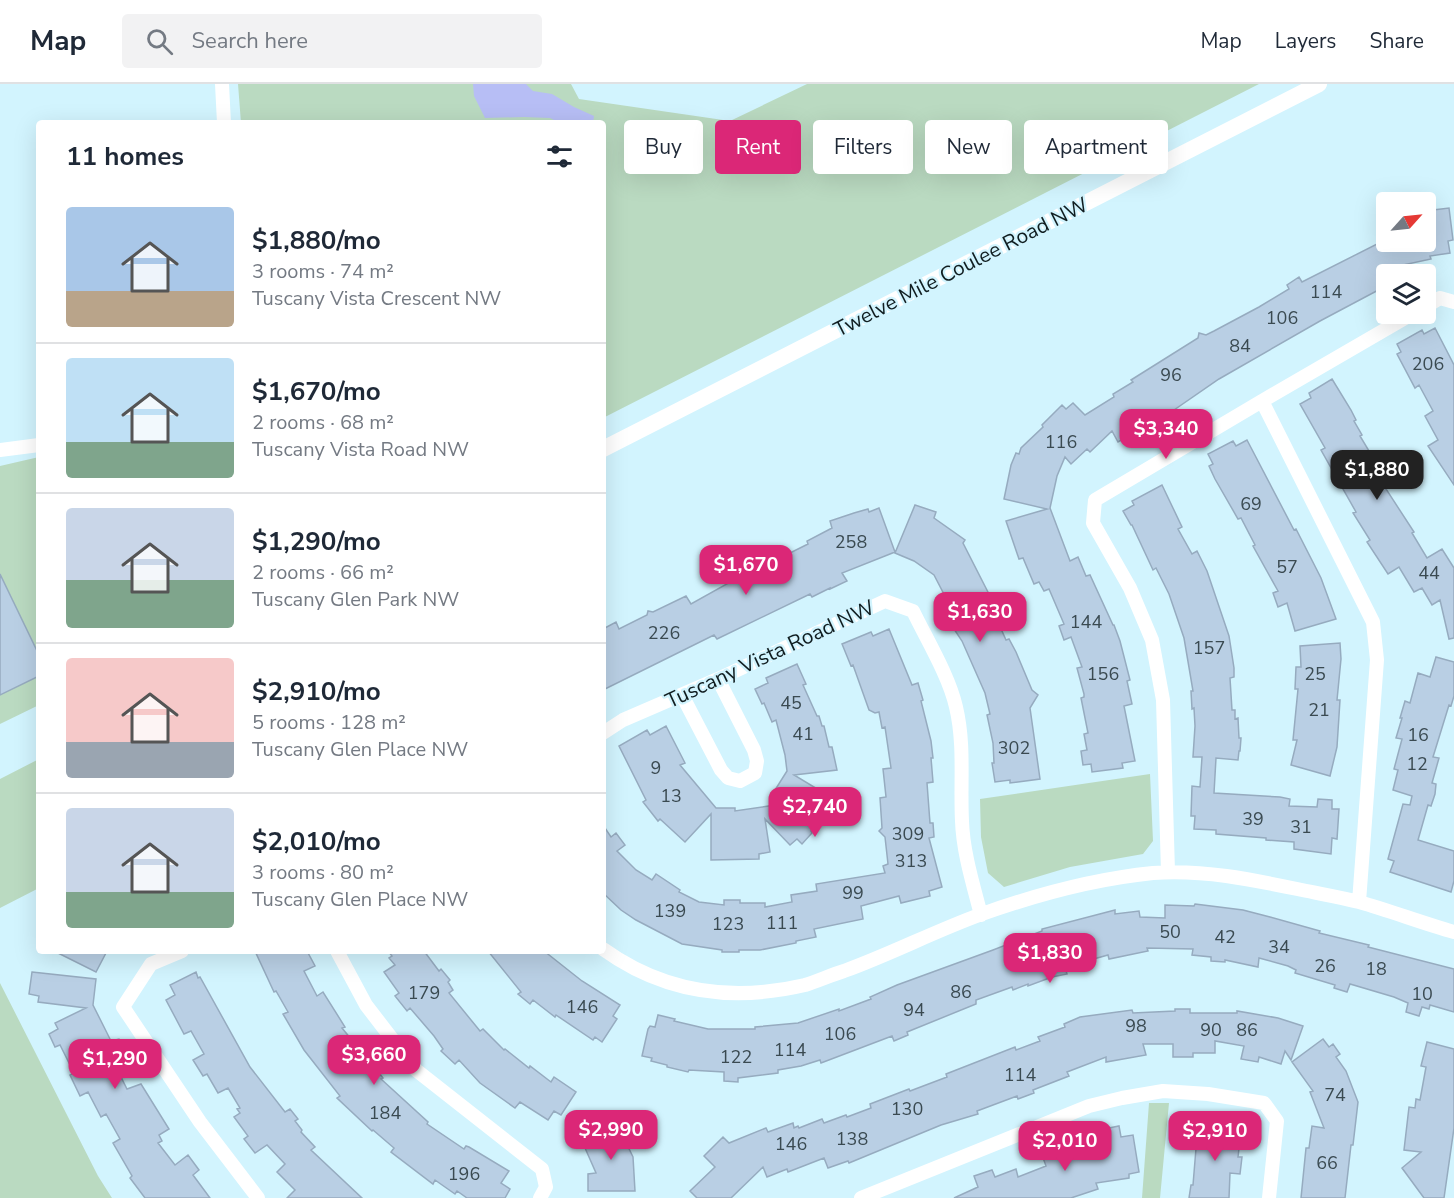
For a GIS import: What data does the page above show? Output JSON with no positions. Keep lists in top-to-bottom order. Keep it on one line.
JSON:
{"streets":{"street":["Twelve Mile Coulee Road NW","Tuscany Vista Road NW"]},"house_numbers":["114","106","84","206","96","116","69","258","57","44","144","226","157","156","25","45","21","41","16","302","12","9","13","39","31","309","313","99","139","111","123","50","42","34","26","18","86","179","10","146","94","98","90","86","106","114","122","114","74","130","184","138","146","66","196"],"north":"top right","page":{"header":"Map","search":"Search here","nav":["Map","Layers","Share"],"chip":["Buy","Rent","Filters","New","Apartment"],"heading":"11 homes","list":[{"name":"$1,880/mo","note":"3 rooms · 74 m² · Tuscany Vista Crescent NW"},{"name":"$1,670/mo","note":"2 rooms · 68 m² · Tuscany Vista Road NW"},{"name":"$1,290/mo","note":"2 rooms · 66 m² · Tuscany Glen Park NW"},{"name":"$2,910/mo","note":"5 rooms · 128 m² · Tuscany Glen Place NW"},{"name":"$2,010/mo","note":"3 rooms · 80 m² · Tuscany Glen Place NW"}],"price":["$3,340","$1,880","$1,670","$1,630","$2,740","$1,830","$3,660","$1,290","$2,990","$2,910","$2,010"]}}
